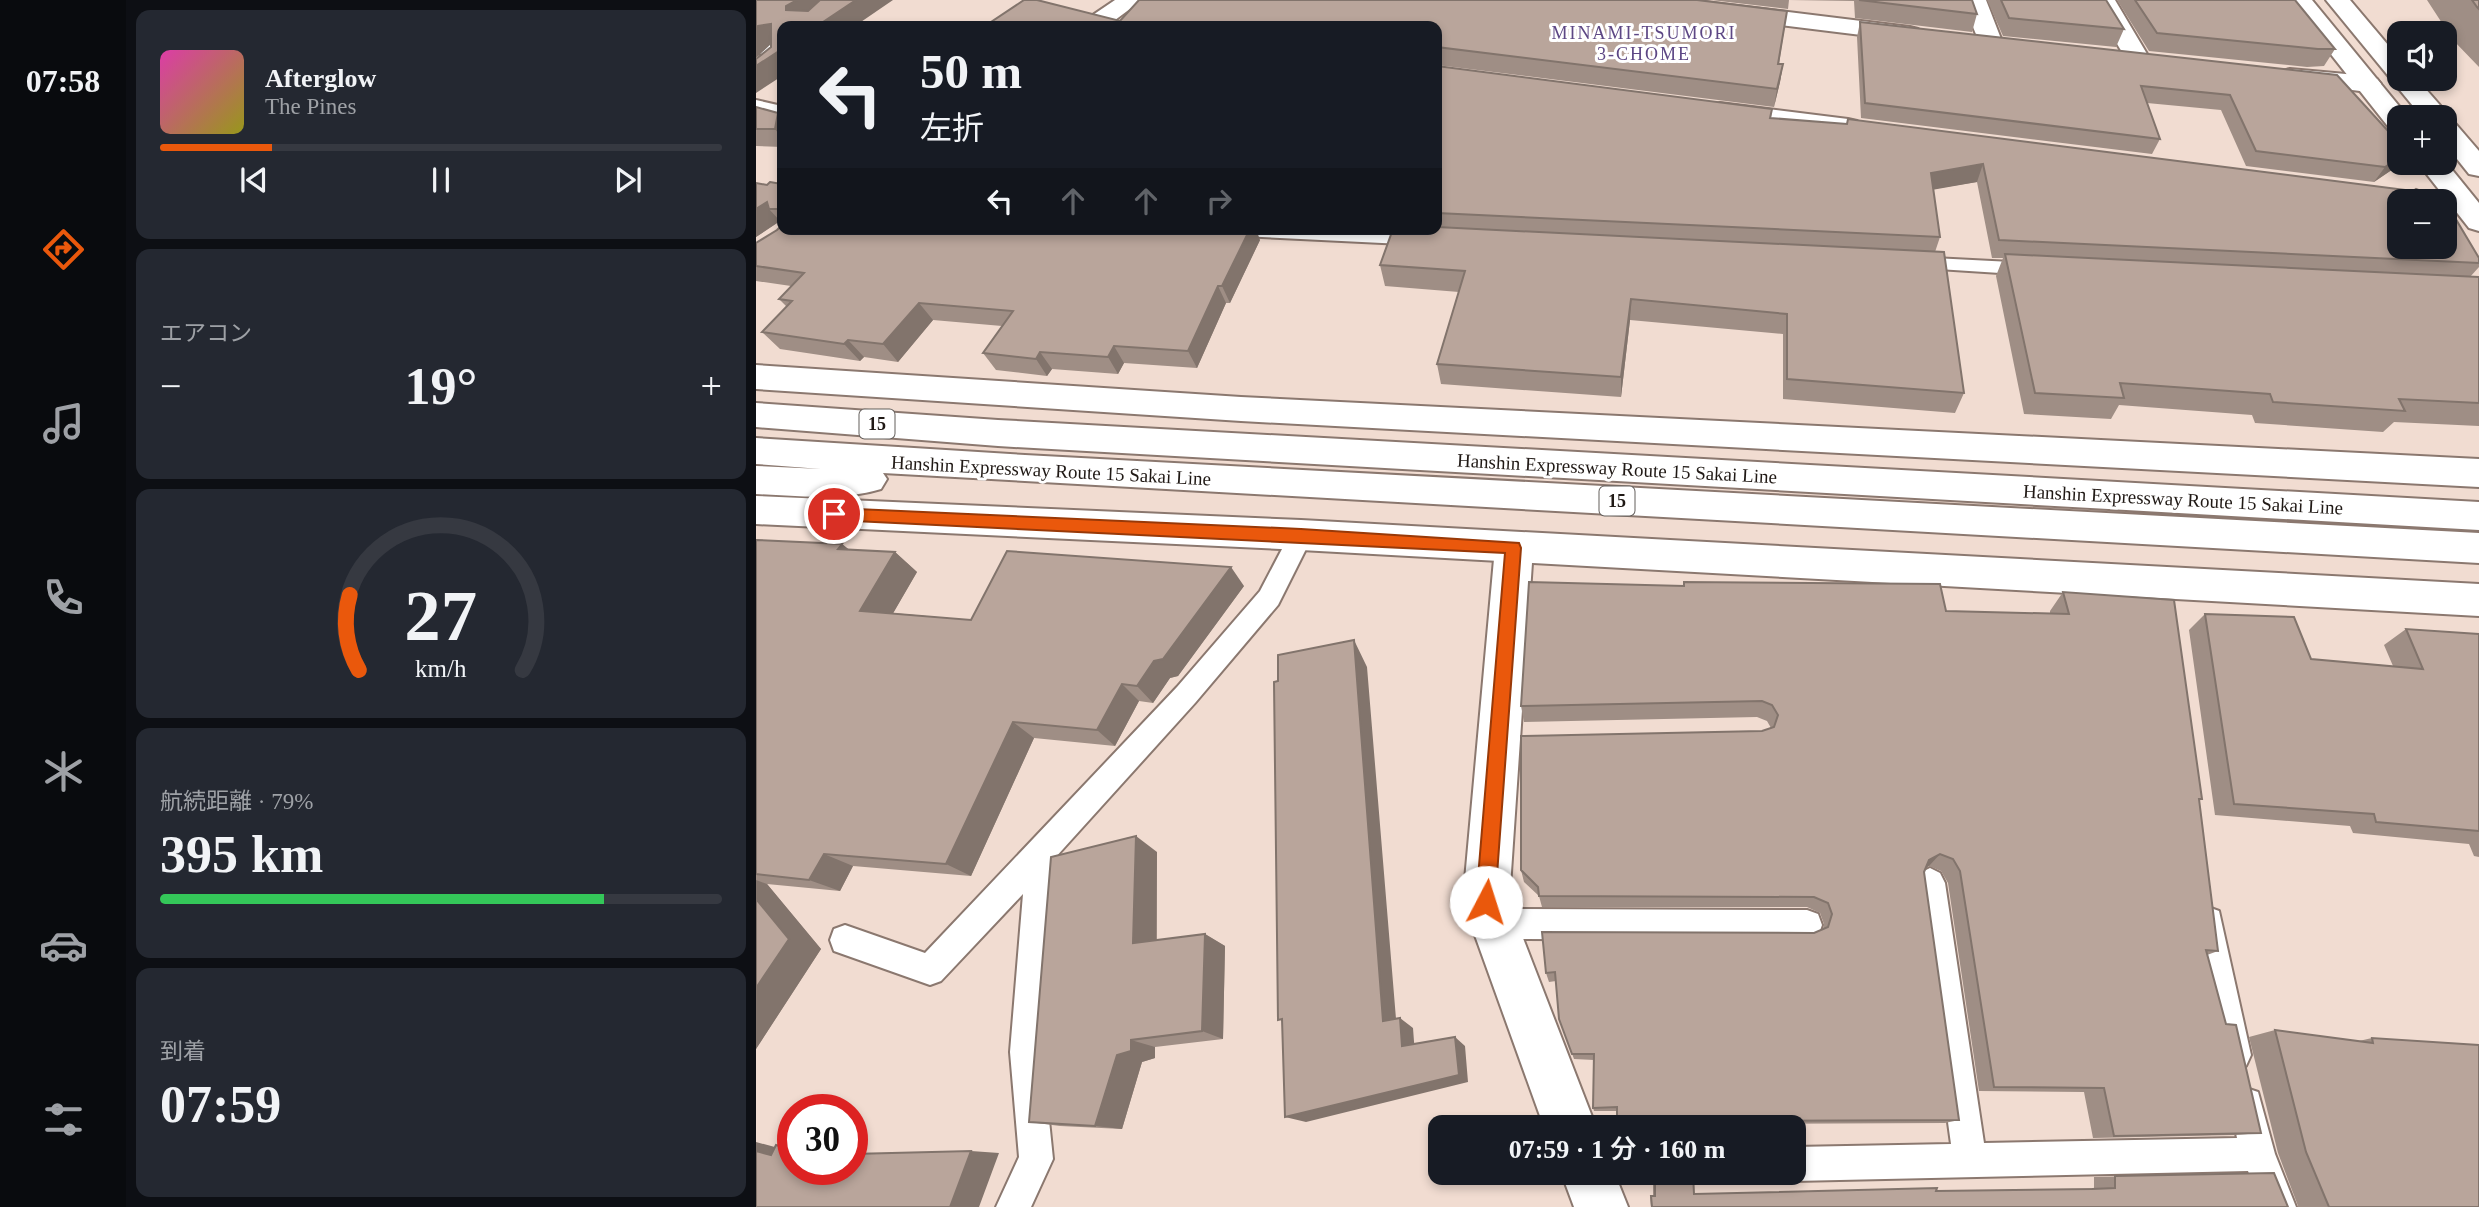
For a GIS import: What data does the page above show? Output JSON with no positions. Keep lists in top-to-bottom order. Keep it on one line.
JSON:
{"streets":{"main road":["15","Hanshin Expressway Route 15 Sakai Line"]},"districts":["MINAMI-TSUMORI 3-CHOME"],"page":{"tabs":"07:58","map_buttons":["+","−"],"turn":["50 m","左折"],"song":["Afterglow","The Pines"],"tile":["エアコン",["航続距離 · 79%","395 km"],["到着","07:59"]],"heat":["−","19°","+"],"limit":"30","trip":"07:59 · 1 分 · 160 m","gauge":["27","km/h"]}}
